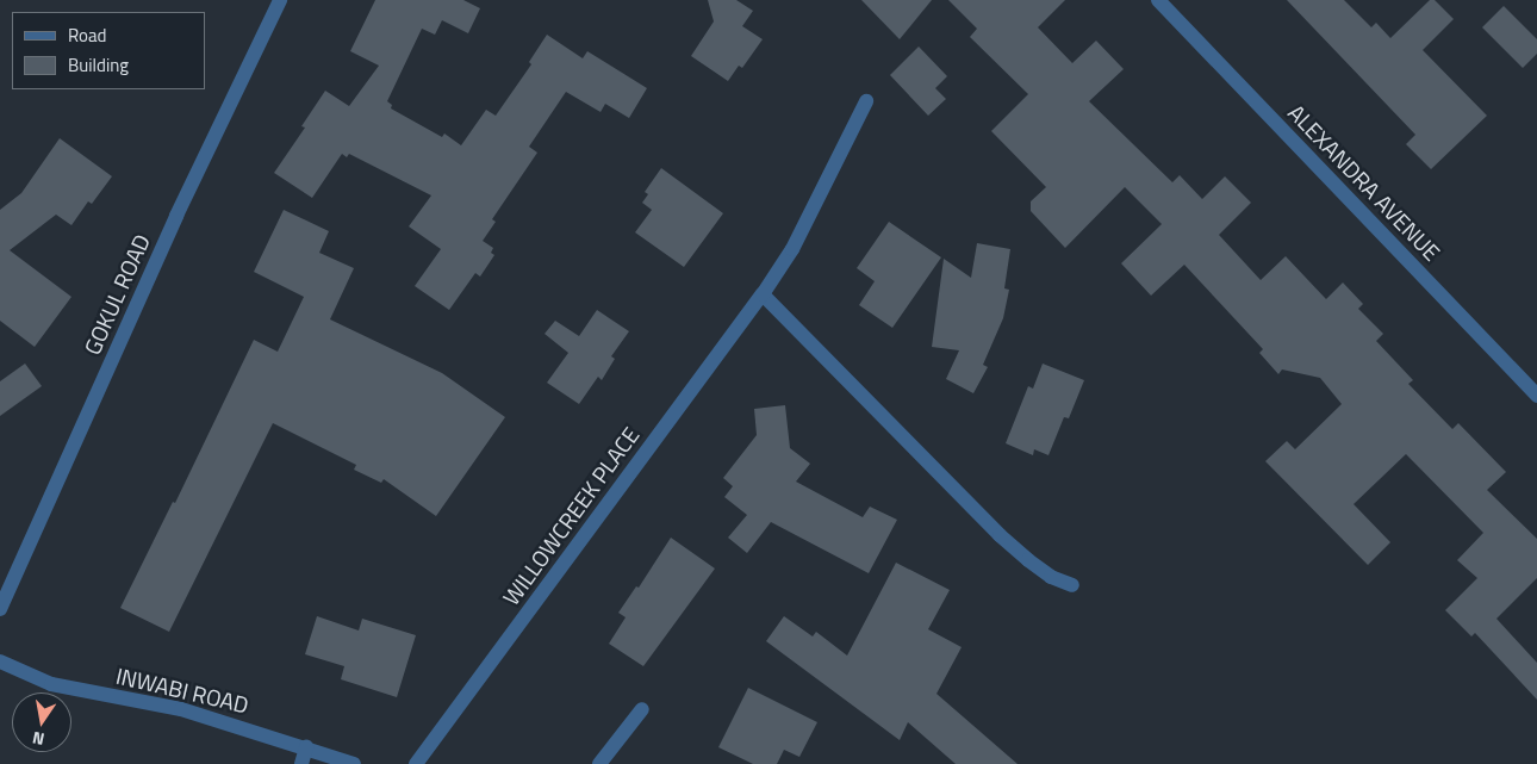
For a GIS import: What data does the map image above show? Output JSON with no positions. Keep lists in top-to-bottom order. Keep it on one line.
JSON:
{"streets":{"street":["ALEXANDRA AVENUE","GOKUL ROAD","WILLOWCREEK PLACE","INWABI ROAD"]},"legend":["Road","Building"],"north":"bottom"}
